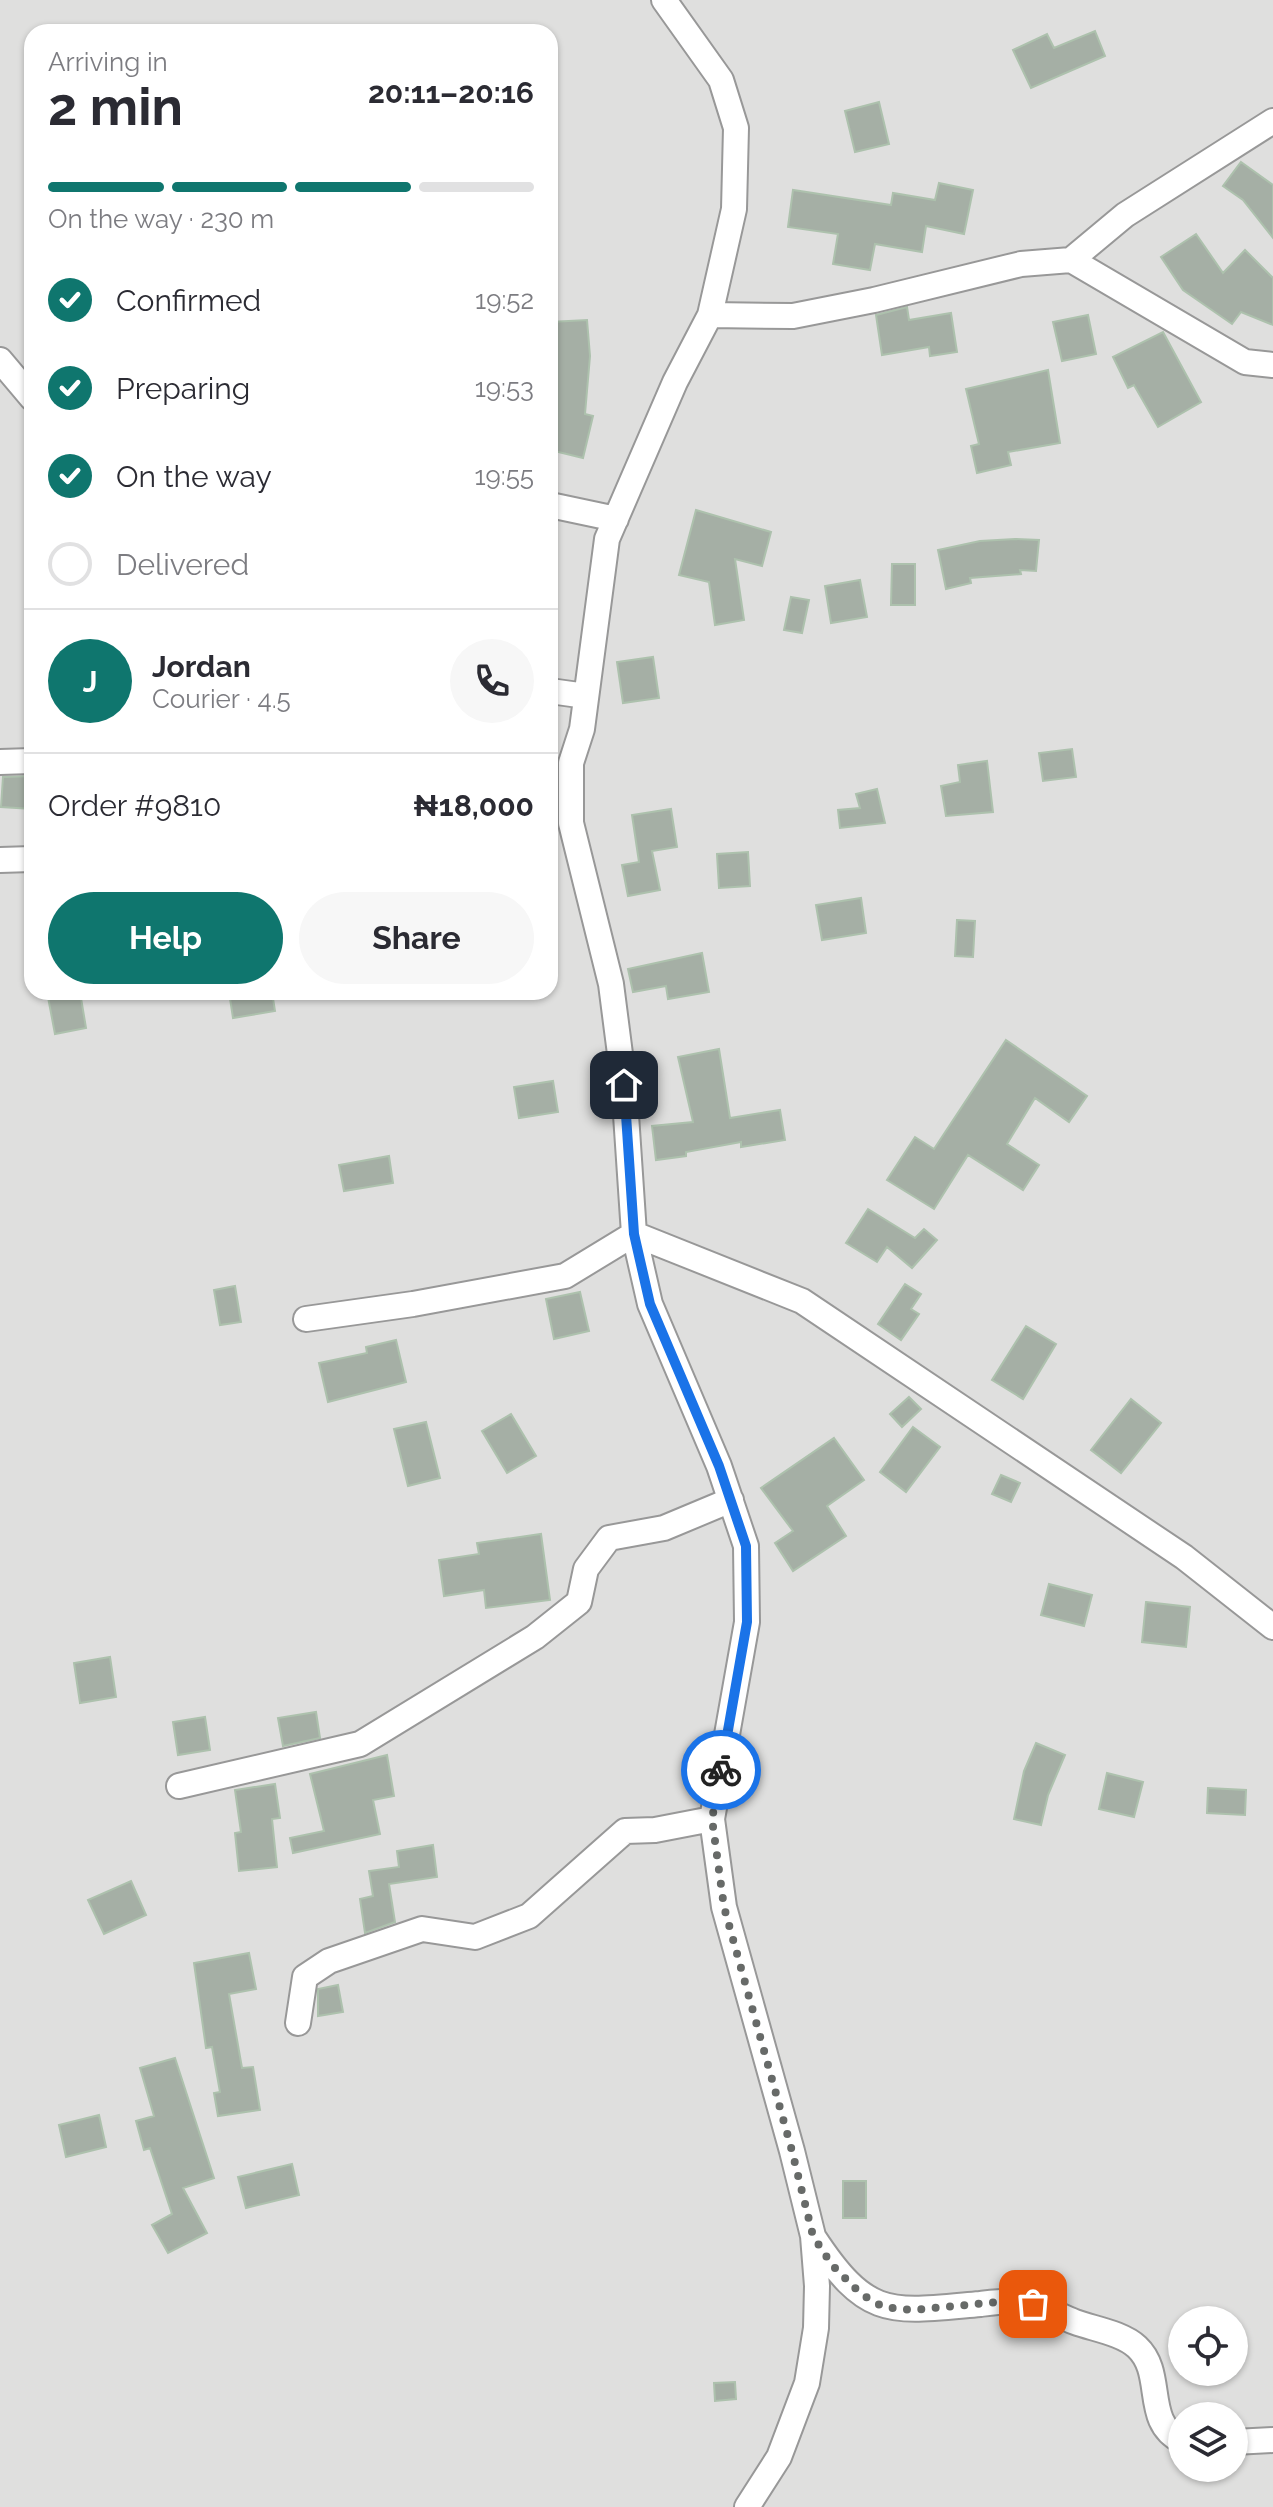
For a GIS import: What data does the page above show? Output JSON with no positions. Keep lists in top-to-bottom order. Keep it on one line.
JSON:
{"page":{"heading":["2 min","Arriving in","20:11–20:16"],"panel":["Jordan","Courier · 4.5","Order #9810","₦18,000"],"bar":"On the way · 230 m","list":[["Confirmed","19:52"],["Preparing","19:53"],["On the way","19:55"],"Delivered"],"round":"J","buttons":["Help","Share"]}}
